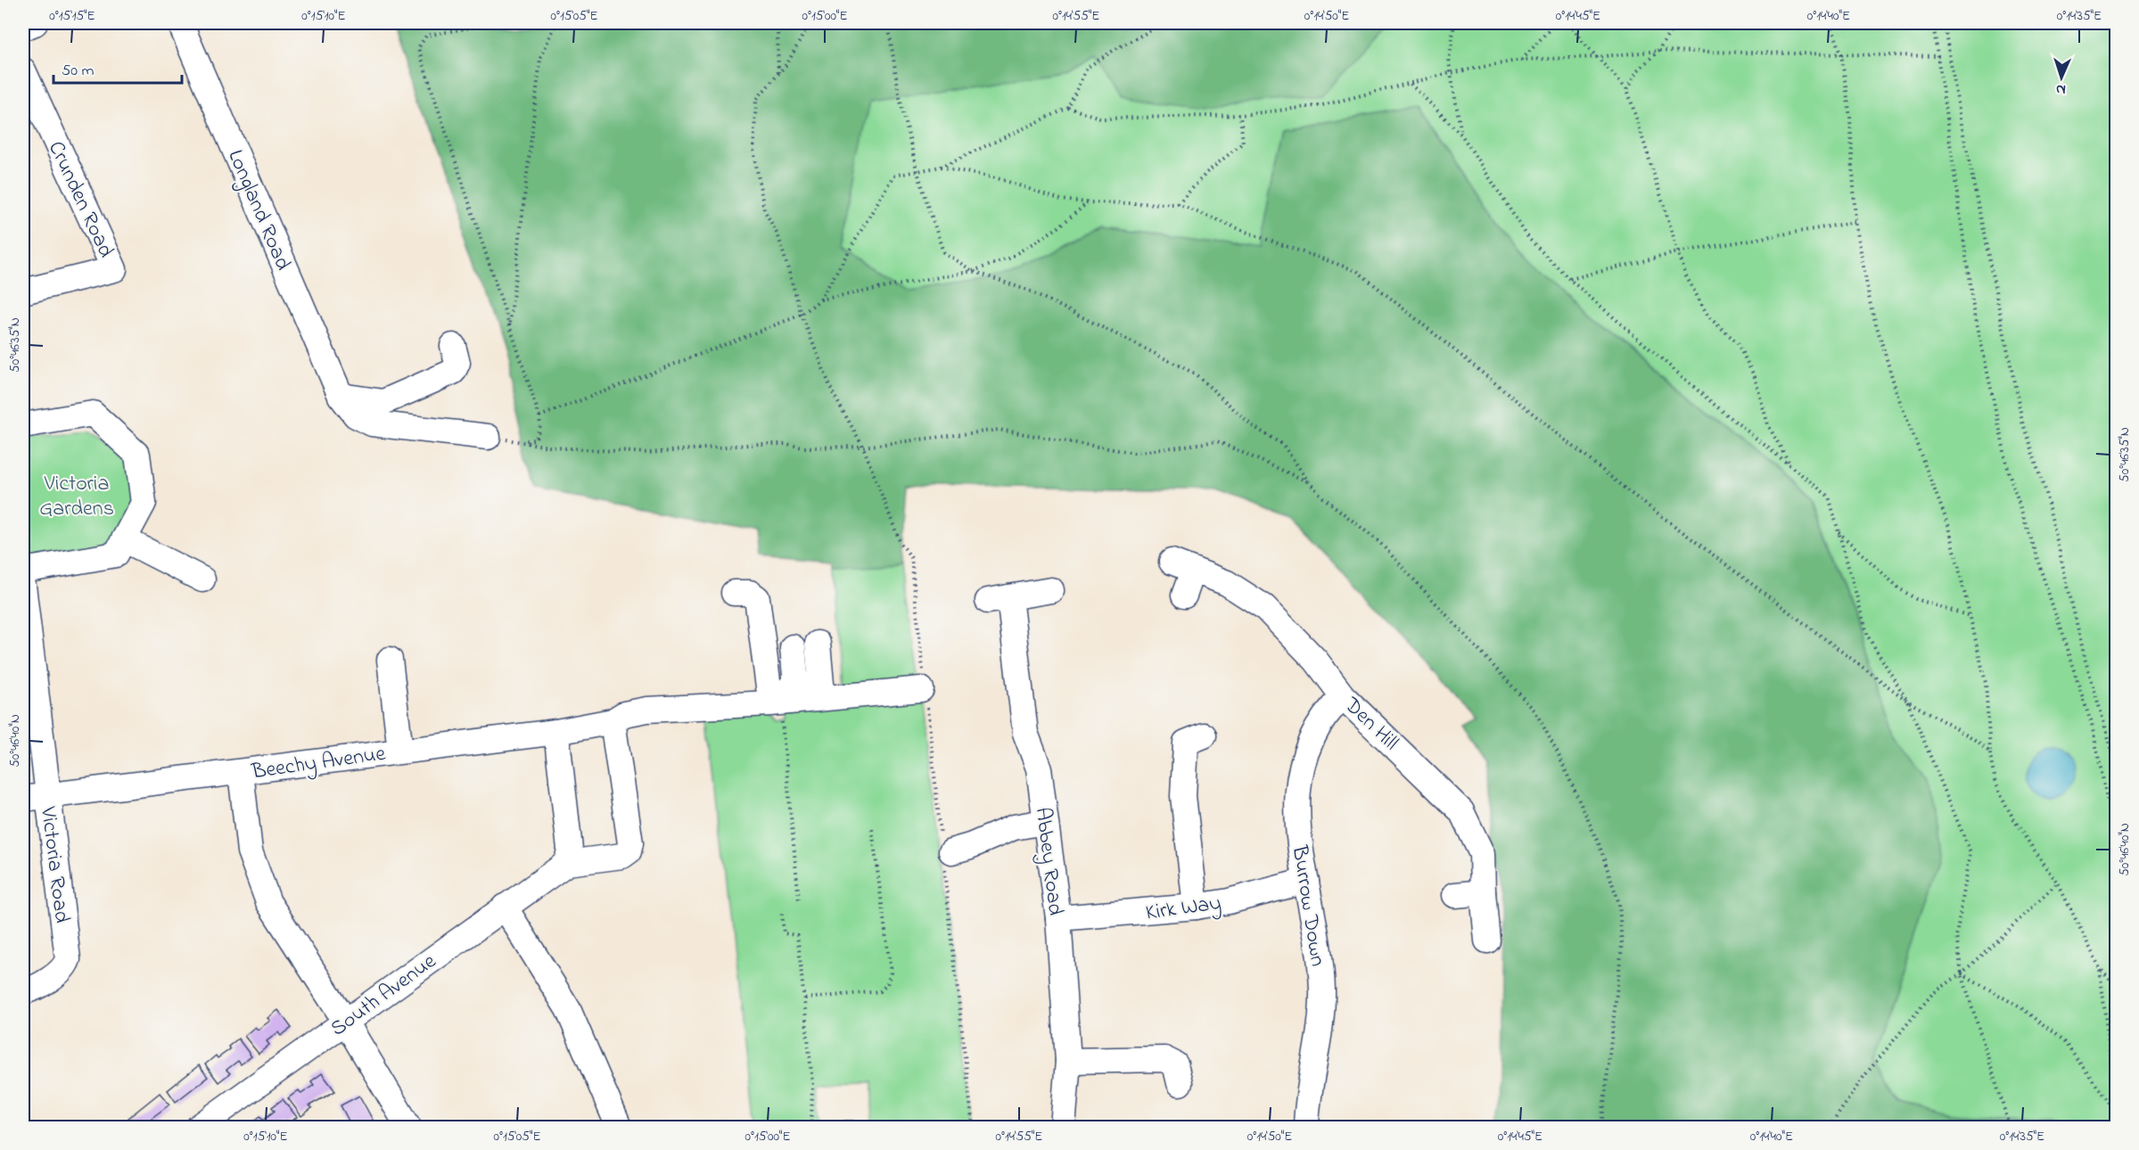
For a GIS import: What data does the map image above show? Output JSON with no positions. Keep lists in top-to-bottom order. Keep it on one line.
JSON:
{"streets":{"street":["Crunden Road","Longland Road","Den Hill","Beechy Avenue","Abbey Road","Victoria Road","Burrow Down","Kirk Way","South Avenue"]},"crossings":[["Den Hill","Burrow Down"],["Beechy Avenue","Victoria Road"],["Abbey Road","Kirk Way"],["Burrow Down","Kirk Way"]],"parks":["Victoria Gardens"],"scale_bar":"50 m","north":"bottom","coordinates":["0°15'15\"E","0°15'10\"E","0°15'05\"E","0°15'00\"E","0°14'55\"E","0°14'50\"E","0°14'45\"E","0°14'40\"E","0°14'35\"E","50°46'35\"N","50°46'40\"N"]}
